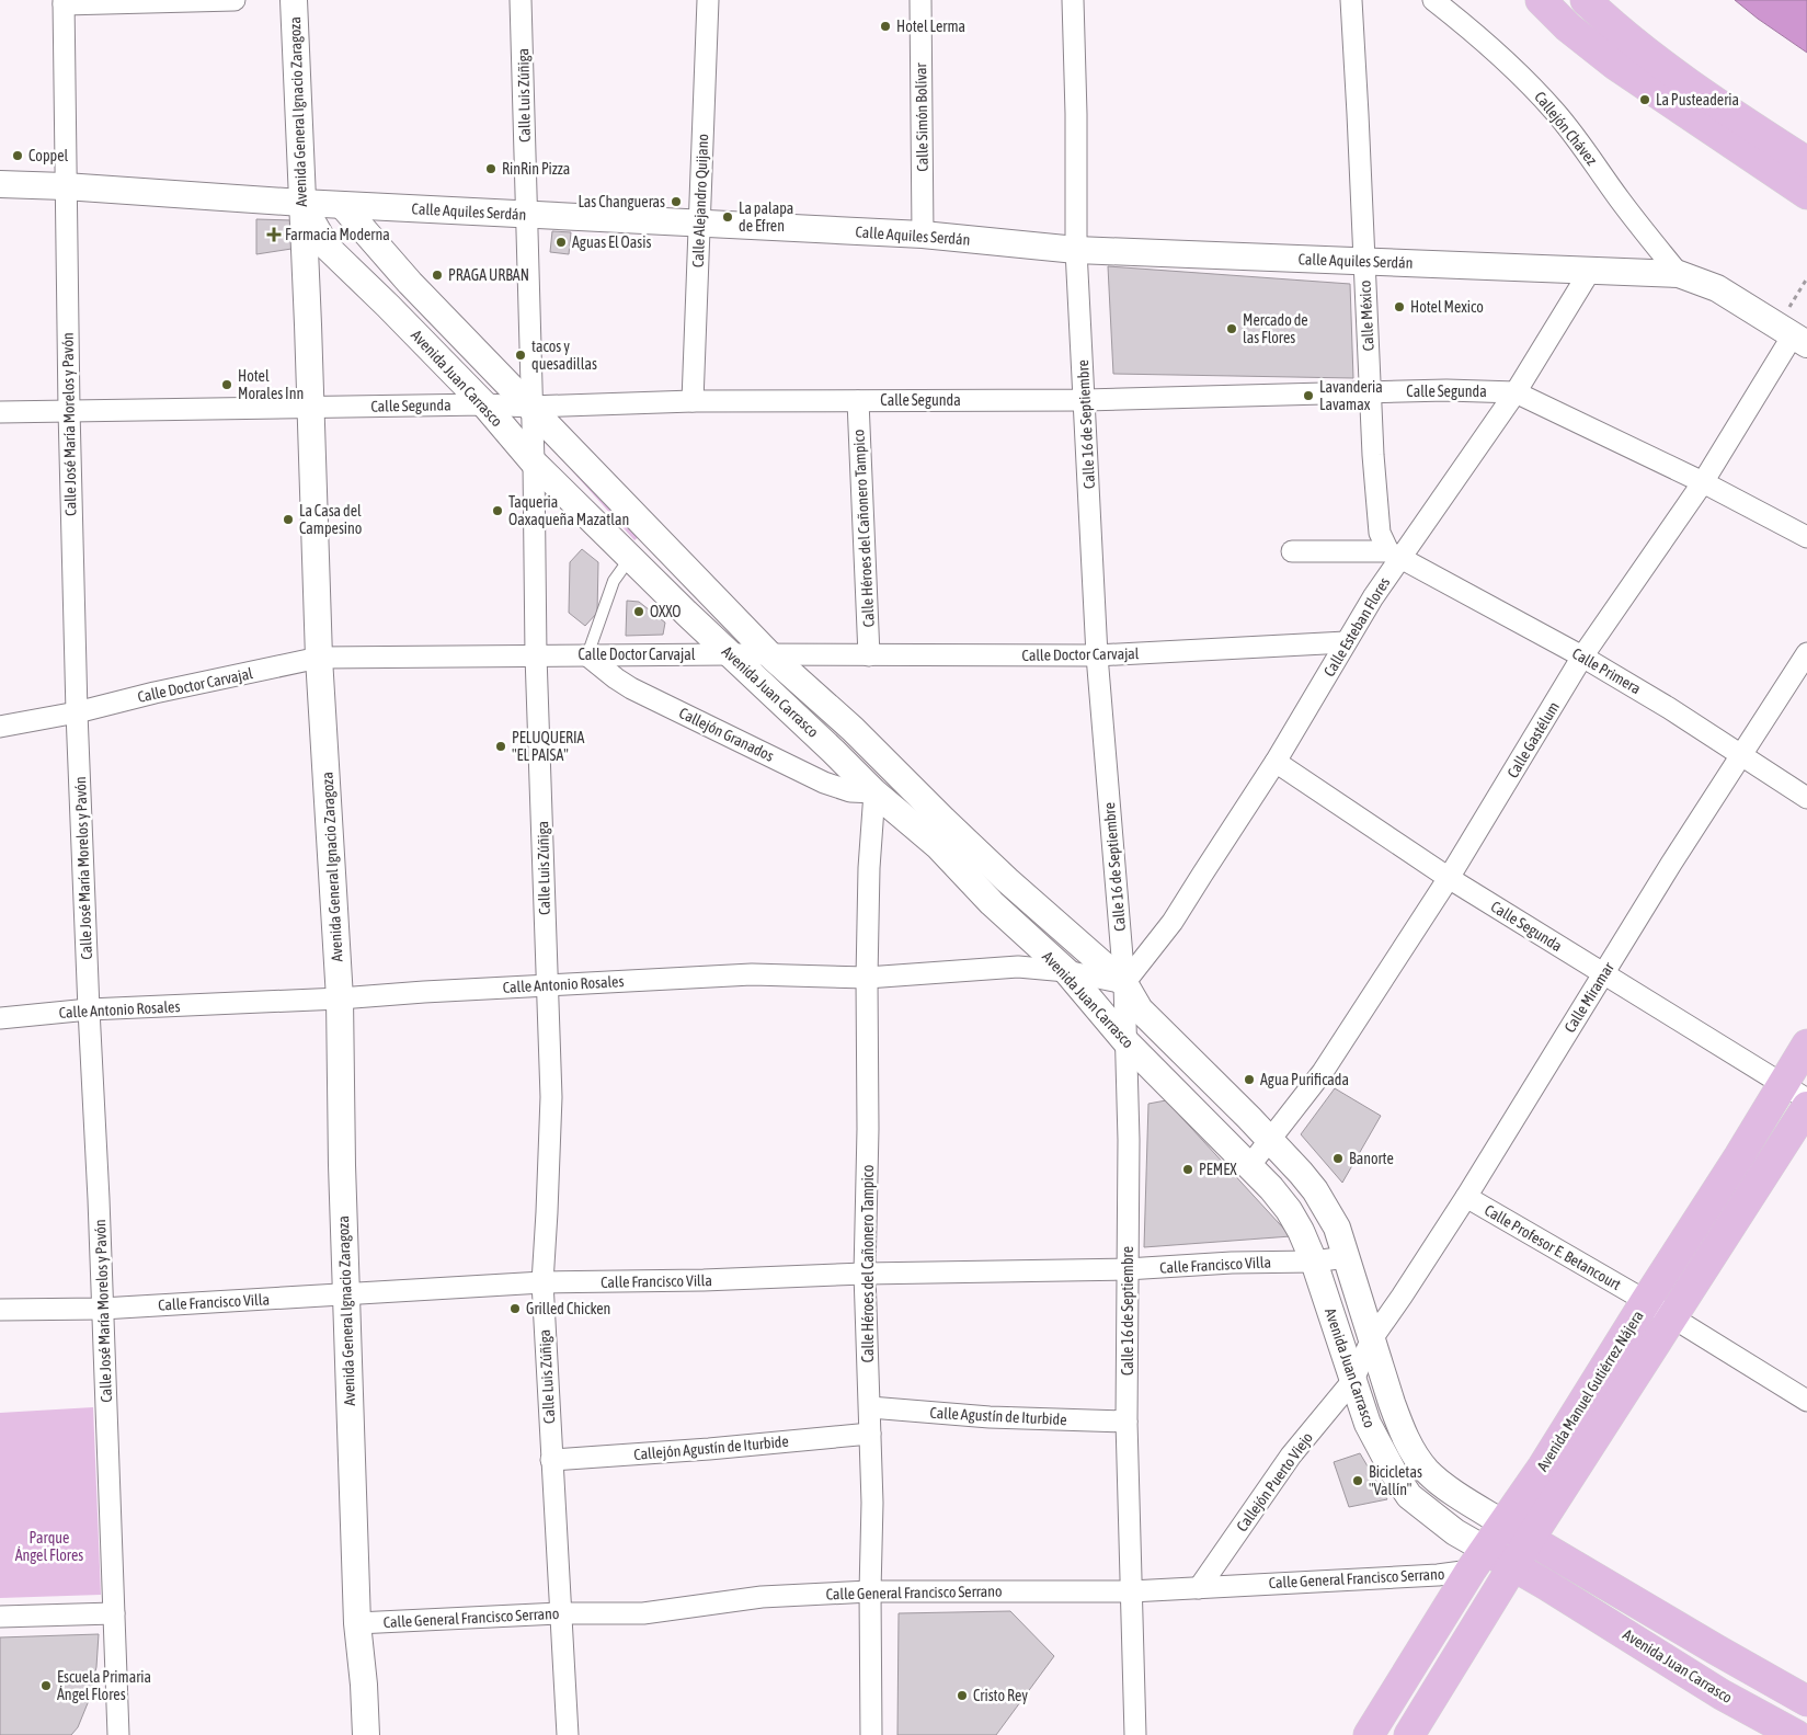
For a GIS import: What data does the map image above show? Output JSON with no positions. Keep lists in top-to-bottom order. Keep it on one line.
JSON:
{"streets":{"main road":["Avenida Juan Carrasco","Avenida Manuel Gutiérrez Nájera"],"street":["Calle Luis Zúñiga","Avenida General Ignacio Zaragoza","Calle Simón Bolívar","Callejón Chávez","Calle Alejandro Quijano","Calle Aquiles Serdán","Calle México","Calle Segunda","Calle José María Morelos y Pavón","Calle 16 de Septiembre","Calle Héroes del Cañonero Tampico","Calle Esteban Flores","Calle Doctor Carvajal","Calle Primera","Callejón Granados","Calle Gastélum","Calle Antonio Rosales","Calle Miramar","Calle Profesor E. Betancourt","Calle Francisco Villa","Calle Agustín de Iturbide","Callejón Agustín de Iturbide","Callejón Puerto Viejo","Calle General Francisco Serrano"]},"crossings":[["Calle Luis Zúñiga","Calle Aquiles Serdán"],["Calle Luis Zúñiga","Avenida Juan Carrasco"],["Calle Luis Zúñiga","Calle Segunda"],["Calle Luis Zúñiga","Calle Doctor Carvajal"],["Calle Luis Zúñiga","Calle Antonio Rosales"],["Calle Luis Zúñiga","Calle Francisco Villa"],["Calle Luis Zúñiga","Callejón Agustín de Iturbide"],["Calle Luis Zúñiga","Calle General Francisco Serrano"],["Avenida General Ignacio Zaragoza","Calle Aquiles Serdán"],["Avenida General Ignacio Zaragoza","Avenida Juan Carrasco"],["Avenida General Ignacio Zaragoza","Calle Segunda"],["Avenida General Ignacio Zaragoza","Calle Doctor Carvajal"],["Avenida General Ignacio Zaragoza","Calle Antonio Rosales"],["Avenida General Ignacio Zaragoza","Calle Francisco Villa"],["Avenida General Ignacio Zaragoza","Calle General Francisco Serrano"],["Calle Simón Bolívar","Calle Aquiles Serdán"],["Callejón Chávez","Calle Aquiles Serdán"],["Calle Alejandro Quijano","Calle Aquiles Serdán"],["Calle Alejandro Quijano","Calle Segunda"],["Calle Aquiles Serdán","Calle México"],["Calle Aquiles Serdán","Avenida Juan Carrasco"],["Calle Aquiles Serdán","Calle José María Morelos y Pavón"],["Calle Aquiles Serdán","Calle 16 de Septiembre"],["Calle Aquiles Serdán","Calle Esteban Flores"],["Calle Aquiles Serdán","Calle Gastélum"],["Calle México","Calle Segunda"],["Calle México","Calle Esteban Flores"],["Calle México","Calle Primera"],["Avenida Juan Carrasco","Calle Segunda"],["Avenida Juan Carrasco","Calle 16 de Septiembre"],["Avenida Juan Carrasco","Calle Héroes del Cañonero Tampico"],["Avenida Juan Carrasco","Calle Esteban Flores"],["Avenida Juan Carrasco","Calle Doctor Carvajal"],["Avenida Juan Carrasco","Callejón Granados"],["Avenida Juan Carrasco","Calle Gastélum"],["Avenida Juan Carrasco","Calle Antonio Rosales"],["Avenida Juan Carrasco","Calle Miramar"],["Avenida Juan Carrasco","Calle Francisco Villa"],["Avenida Juan Carrasco","Avenida Manuel Gutiérrez Nájera"],["Avenida Juan Carrasco","Callejón Puerto Viejo"],["Avenida Juan Carrasco","Calle General Francisco Serrano"],["Calle Segunda","Calle José María Morelos y Pavón"],["Calle Segunda","Calle 16 de Septiembre"],["Calle Segunda","Calle Héroes del Cañonero Tampico"],["Calle Segunda","Calle Esteban Flores"],["Calle Segunda","Calle Gastélum"],["Calle Segunda","Calle Miramar"],["Calle Segunda","Avenida Manuel Gutiérrez Nájera"],["Calle José María Morelos y Pavón","Calle Doctor Carvajal"],["Calle José María Morelos y Pavón","Calle Antonio Rosales"],["Calle José María Morelos y Pavón","Calle Francisco Villa"],["Calle 16 de Septiembre","Calle Esteban Flores"],["Calle 16 de Septiembre","Calle Doctor Carvajal"],["Calle 16 de Septiembre","Calle Antonio Rosales"],["Calle 16 de Septiembre","Calle Francisco Villa"],["Calle 16 de Septiembre","Calle Agustín de Iturbide"],["Calle 16 de Septiembre","Calle General Francisco Serrano"],["Calle Héroes del Cañonero Tampico","Calle Doctor Carvajal"],["Calle Héroes del Cañonero Tampico","Callejón Granados"],["Calle Héroes del Cañonero Tampico","Calle Antonio Rosales"],["Calle Héroes del Cañonero Tampico","Calle Francisco Villa"],["Calle Héroes del Cañonero Tampico","Calle Agustín de Iturbide"],["Calle Héroes del Cañonero Tampico","Callejón Agustín de Iturbide"],["Calle Héroes del Cañonero Tampico","Calle General Francisco Serrano"],["Calle Esteban Flores","Calle Doctor Carvajal"],["Calle Esteban Flores","Calle Primera"],["Calle Esteban Flores","Calle Antonio Rosales"],["Calle Doctor Carvajal","Callejón Granados"],["Calle Primera","Calle Gastélum"],["Calle Primera","Calle Miramar"],["Calle Miramar","Calle Profesor E. Betancourt"],["Calle Miramar","Callejón Puerto Viejo"],["Calle Profesor E. Betancourt","Avenida Manuel Gutiérrez Nájera"],["Avenida Manuel Gutiérrez Nájera","Calle General Francisco Serrano"],["Callejón Puerto Viejo","Calle General Francisco Serrano"]],"parks":["Parque Ángel Flores"],"places":{"other":["Hotel Lerma","La Pusteaderia","Coppel","RinRin Pizza","Las Changueras","La palapa de Efren","Aguas El Oasis","PRAGA URBAN","Hotel Mexico","Mercado de las Flores","tacos y quesadillas","Hotel Morales Inn","Lavanderia Lavamax","Taqueria Oaxaqueña Mazatlan","La Casa del Campesino","OXXO","PELUQUERIA \"EL PAISA\"","Agua Purificada","Banorte","PEMEX","Grilled Chicken","Bicicletas \"Vallín\"","Escuela Primaria Ángel Flores","Cristo Rey"],"health":["Farmacia Moderna"]}}
